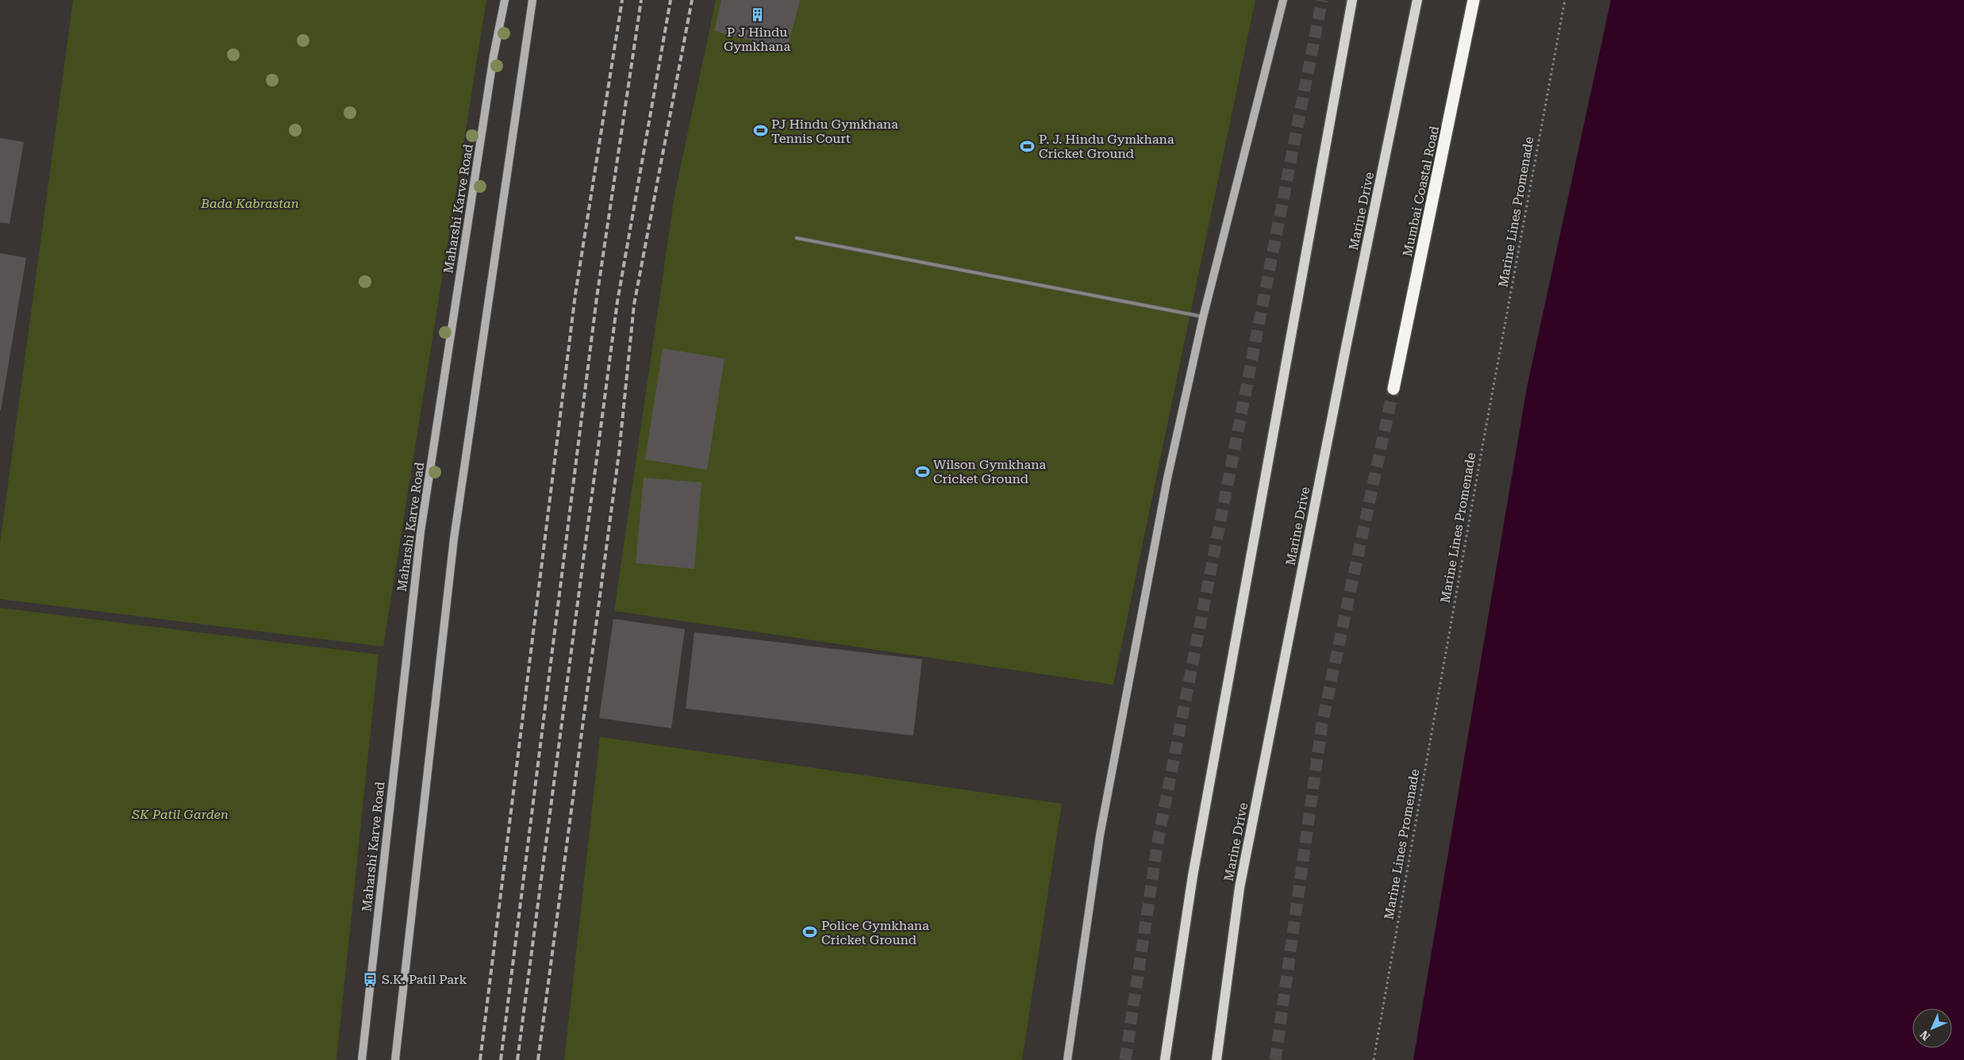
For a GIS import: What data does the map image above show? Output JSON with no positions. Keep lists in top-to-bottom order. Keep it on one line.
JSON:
{"streets":{"highway":["Mumbai Coastal Road"],"main road":["Maharshi Karve Road","Marine Drive"],"path":["Marine Lines Promenade"]},"parks":["Bada Kabrastan","SK Patil Garden"],"places":{"building":["P J Hindu Gymkhana"],"sports":["PJ Hindu Gymkhana Tennis Court","P. J. Hindu Gymkhana Cricket Ground","Wilson Gymkhana Cricket Ground","Police Gymkhana Cricket Ground"],"bus stop":["S.K. Patil Park"]},"north":"bottom left"}
